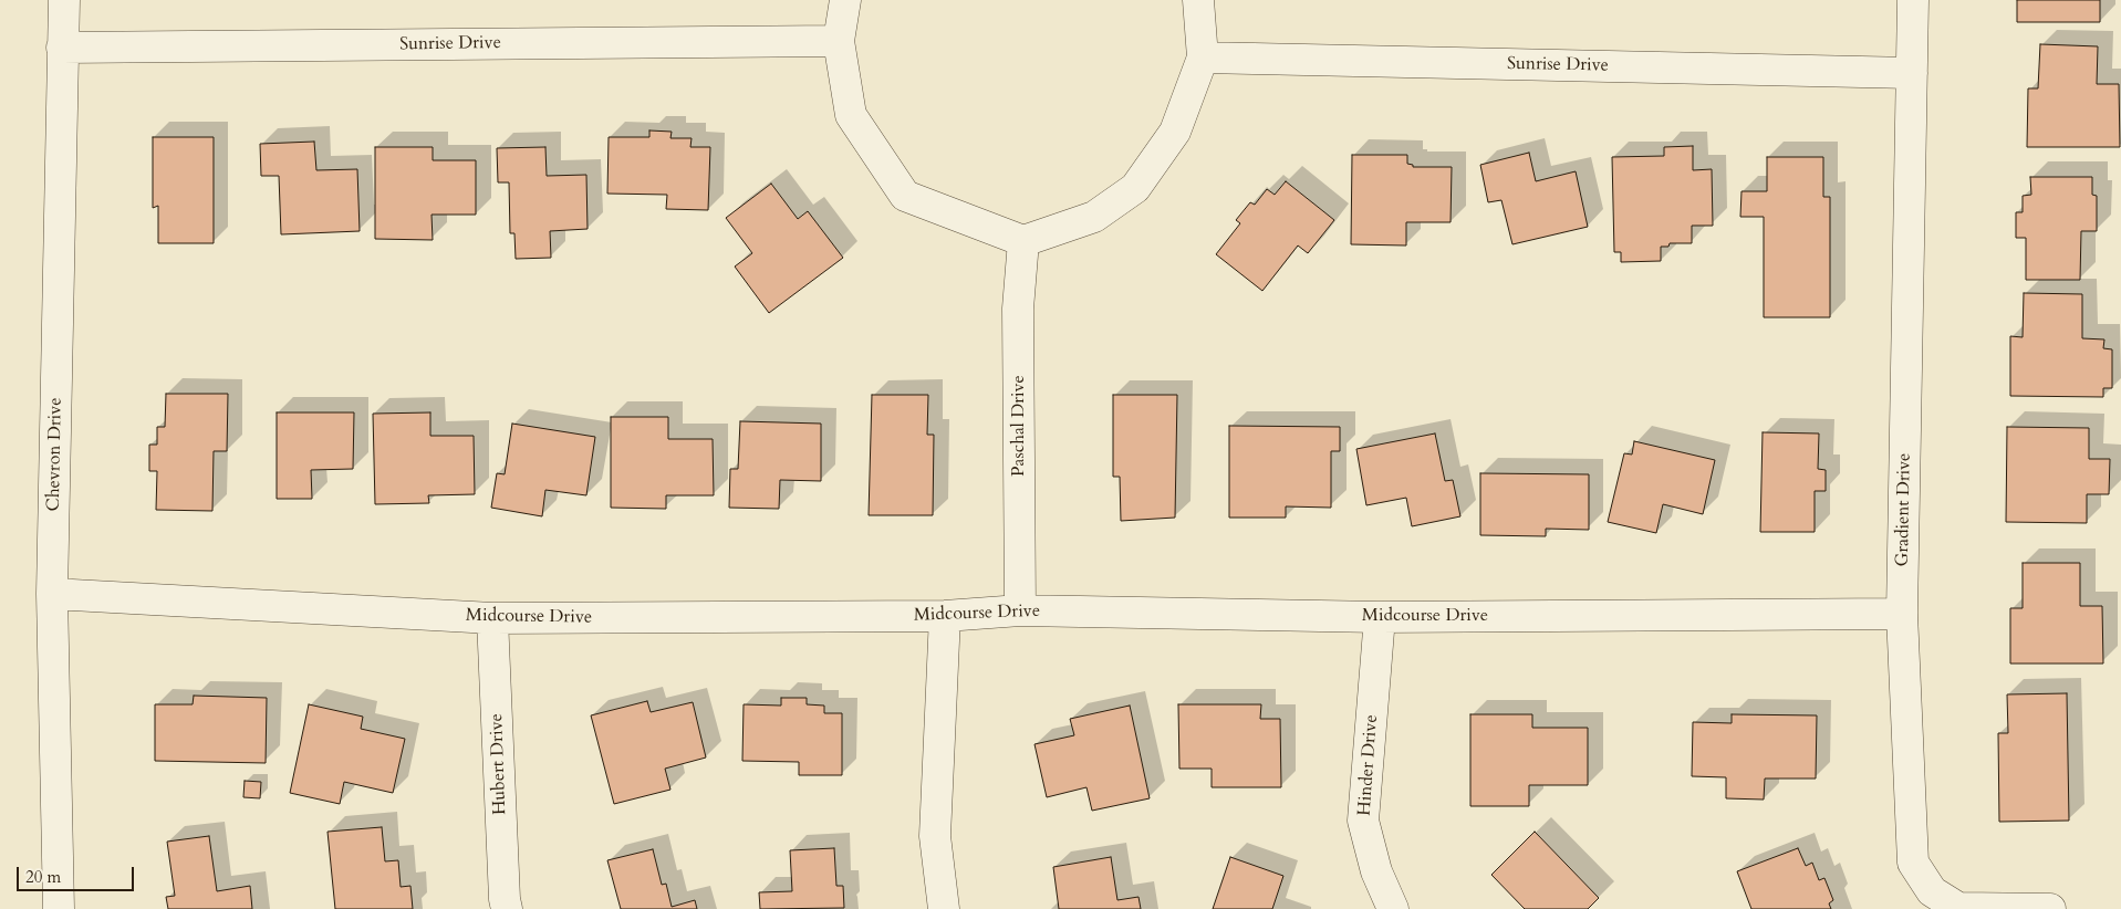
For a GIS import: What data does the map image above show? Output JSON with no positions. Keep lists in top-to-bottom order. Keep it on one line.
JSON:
{"streets":{"street":["Sunrise Drive","Paschal Drive","Chevron Drive","Gradient Drive","Midcourse Drive","Hubert Drive","Hinder Drive"]},"crossings":[["Sunrise Drive","Chevron Drive"],["Sunrise Drive","Gradient Drive"],["Paschal Drive","Midcourse Drive"],["Chevron Drive","Midcourse Drive"],["Gradient Drive","Midcourse Drive"],["Midcourse Drive","Hubert Drive"],["Midcourse Drive","Hinder Drive"]],"scale_bar":"20 m"}
